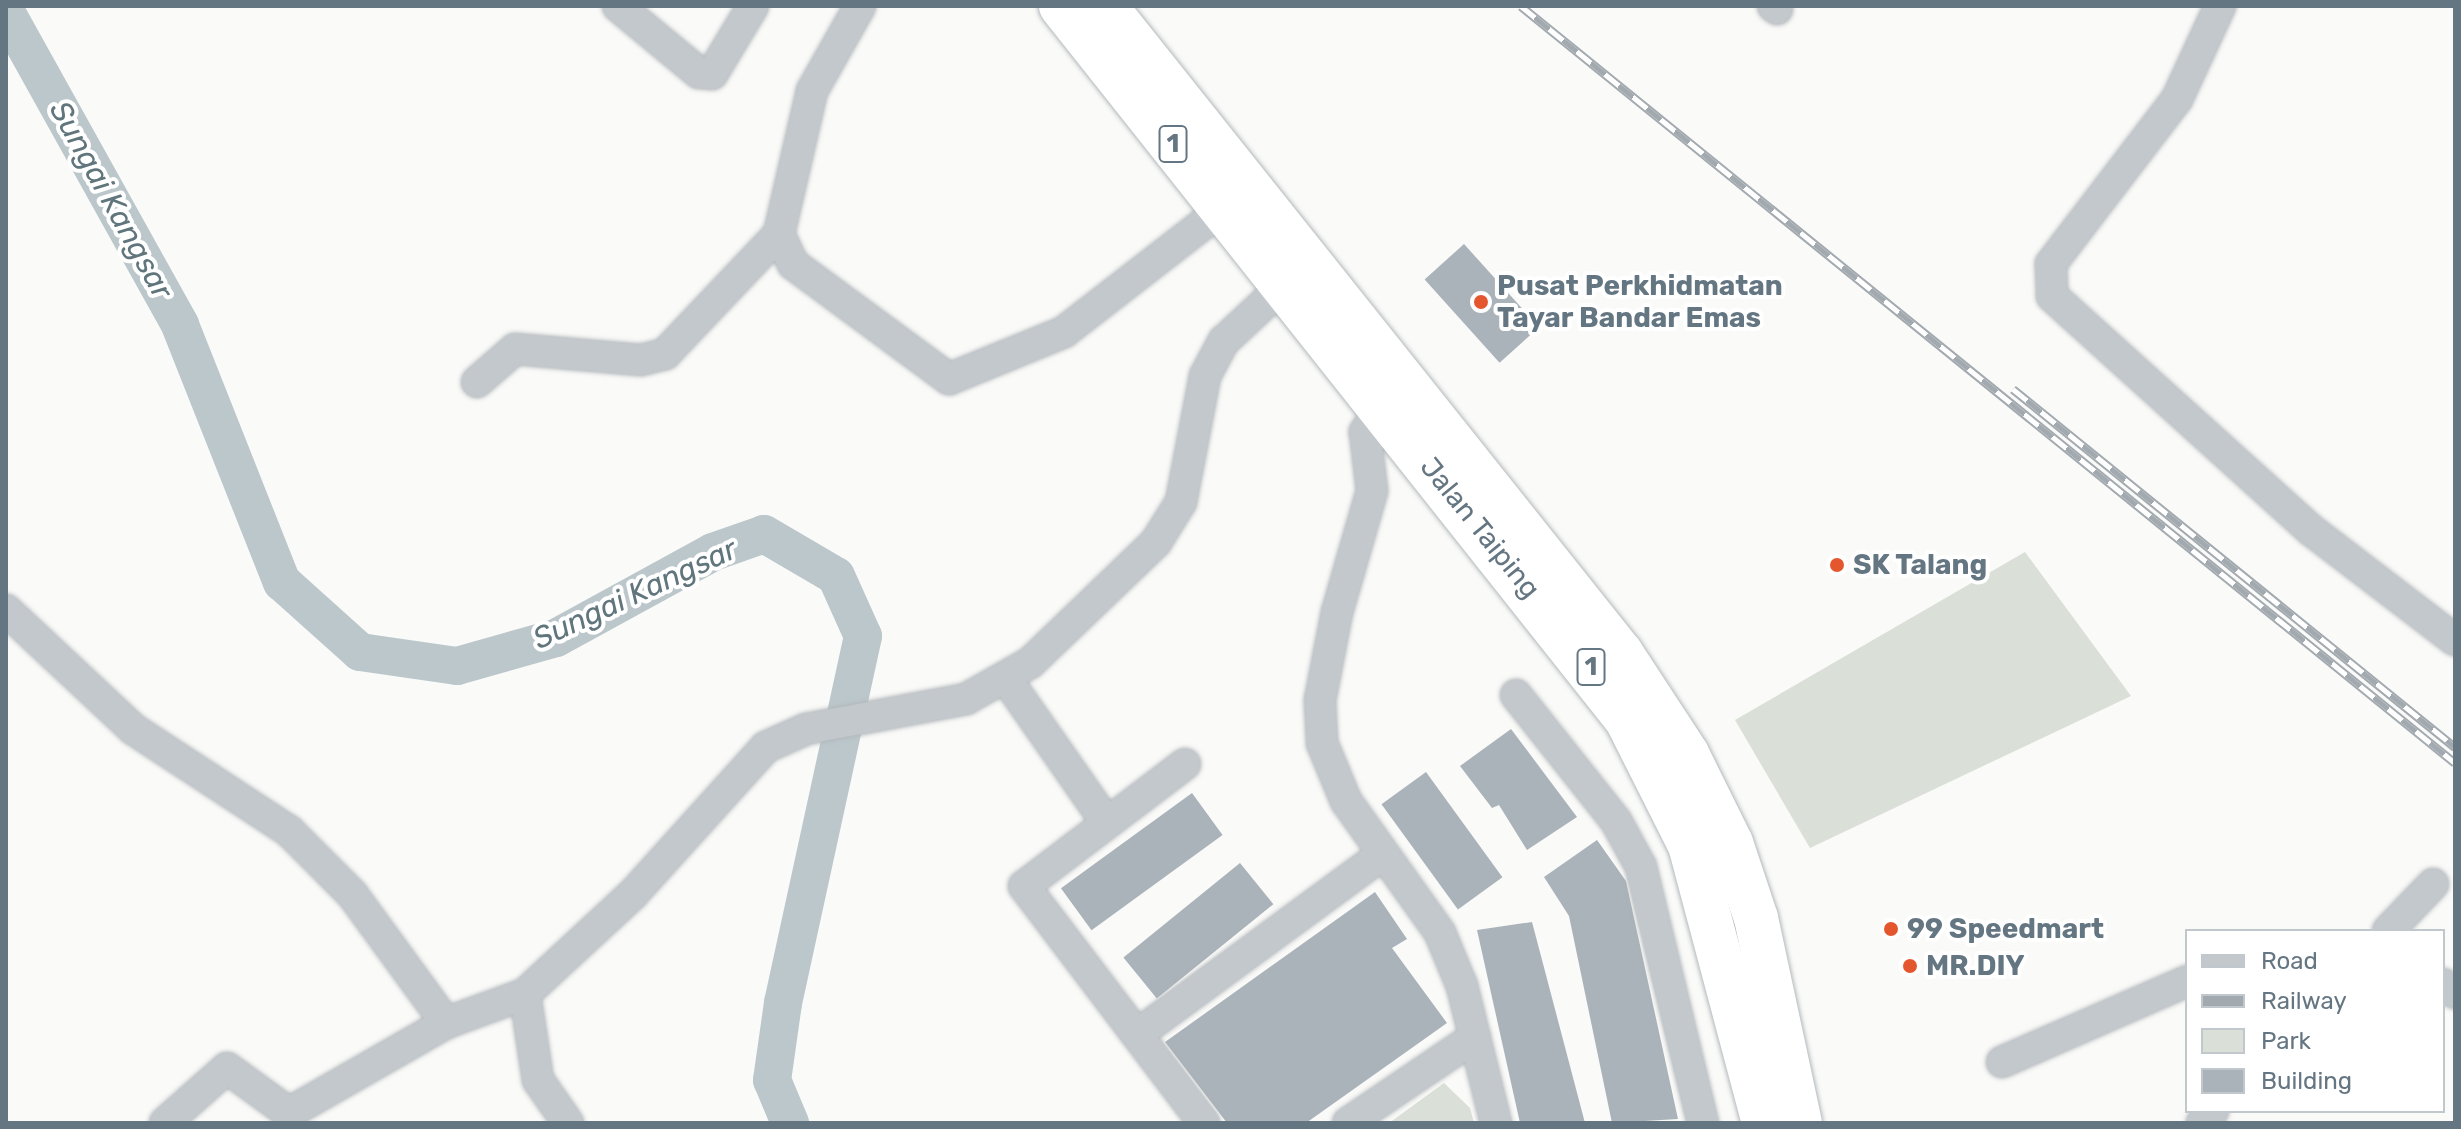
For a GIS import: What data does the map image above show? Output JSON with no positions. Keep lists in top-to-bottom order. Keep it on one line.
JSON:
{"streets":{"highway":["1","Jalan Taiping"]},"water":["Sungai Kangsar"],"places":["Pusat Perkhidmatan Tayar Bandar Emas","SK Talang","99 Speedmart","MR.DIY"],"legend":["Road","Railway","Park","Building"]}
